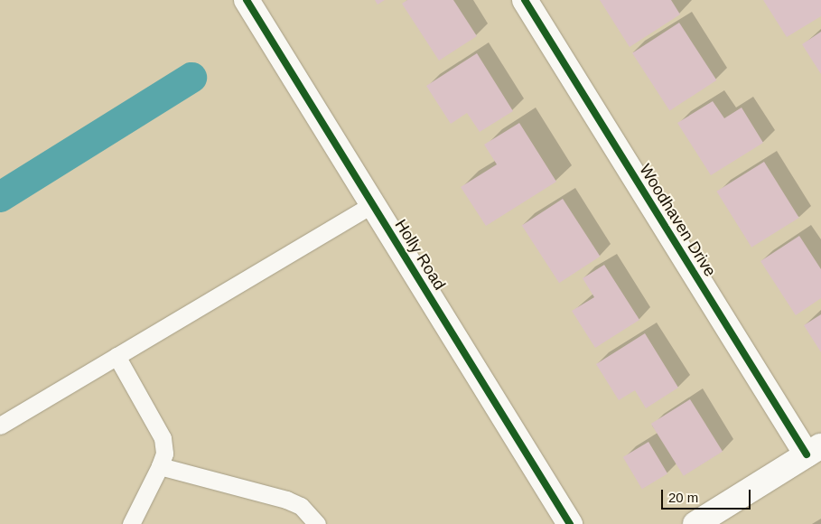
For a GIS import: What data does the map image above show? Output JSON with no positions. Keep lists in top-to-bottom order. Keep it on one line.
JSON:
{"streets":{"street":["Woodhaven Drive","Holly Road"]},"scale_bar":"20 m"}
